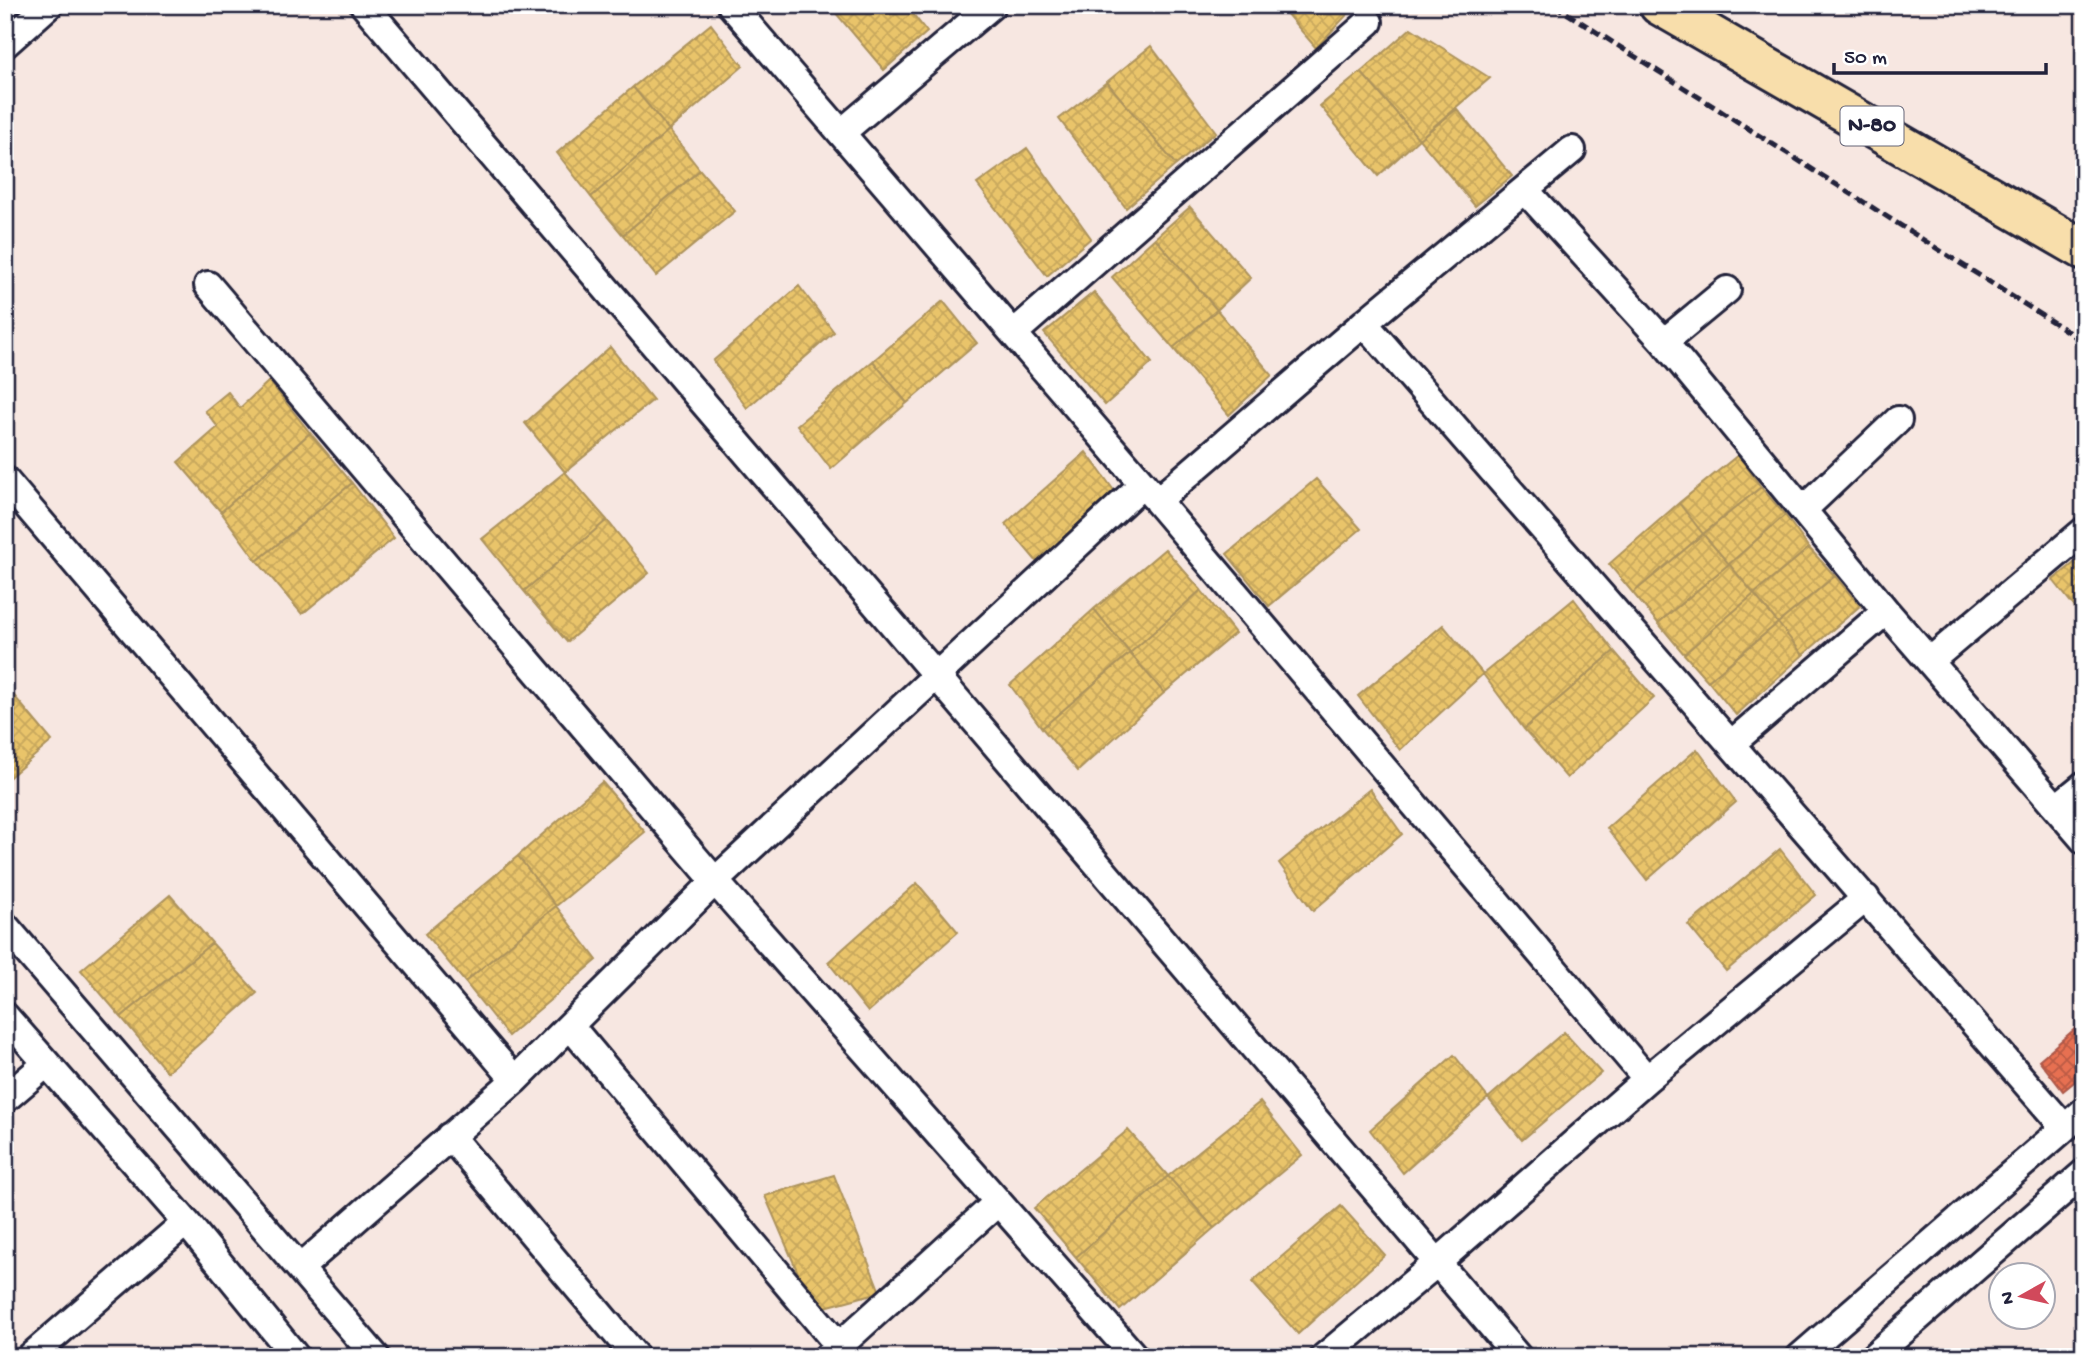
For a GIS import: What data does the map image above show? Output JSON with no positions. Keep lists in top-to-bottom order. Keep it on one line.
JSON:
{"streets":{"highway":["N-80"]},"scale_bar":"50 m","north":"left"}
